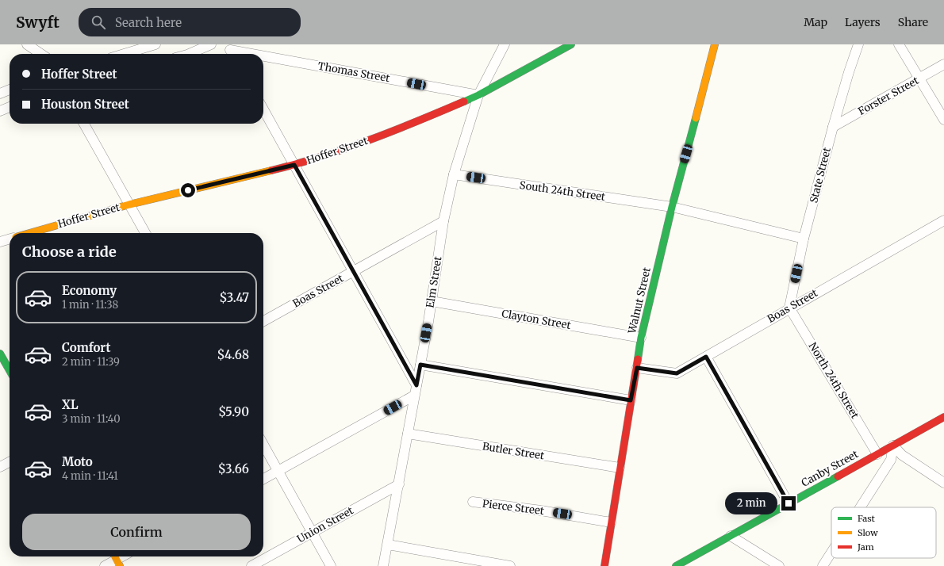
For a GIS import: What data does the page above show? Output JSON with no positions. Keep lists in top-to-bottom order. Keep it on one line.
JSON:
{"streets":{"main road":["Hoffer Street","Walnut Street","Canby Street"],"street":["Thomas Street","Forster Street","State Street","South 24th Street","Elm Street","Boas Street","Clayton Street","North 24th Street","Butler Street","Pierce Street","Union Street"]},"crossings":[["Thomas Street","Hoffer Street"],["Thomas Street","Elm Street"],["Forster Street","State Street"],["Hoffer Street","Elm Street"],["State Street","Boas Street"],["State Street","North 24th Street"],["South 24th Street","Elm Street"],["South 24th Street","Walnut Street"],["Elm Street","Boas Street"],["Elm Street","Clayton Street"],["Elm Street","Butler Street"],["Elm Street","Union Street"],["Boas Street","Walnut Street"],["Boas Street","North 24th Street"],["Walnut Street","Clayton Street"],["Walnut Street","Butler Street"],["Walnut Street","Pierce Street"],["North 24th Street","Canby Street"]],"legend":["Fast","Slow","Jam"],"page":{"header":"Swyft","search":"Search here","nav":["Map","Layers","Share"],"banner":["Hoffer Street","Houston Street"],"heading":"Choose a ride","list":[{"name":"Economy","note":"1 min · 11:38","value":"$3.47"},{"name":"Comfort","note":"2 min · 11:39","value":"$4.68"},{"name":"XL","note":"3 min · 11:40","value":"$5.90"},{"name":"Moto","note":"4 min · 11:41","value":"$3.66"}],"bubble":"2 min","buttons":"Confirm"}}
